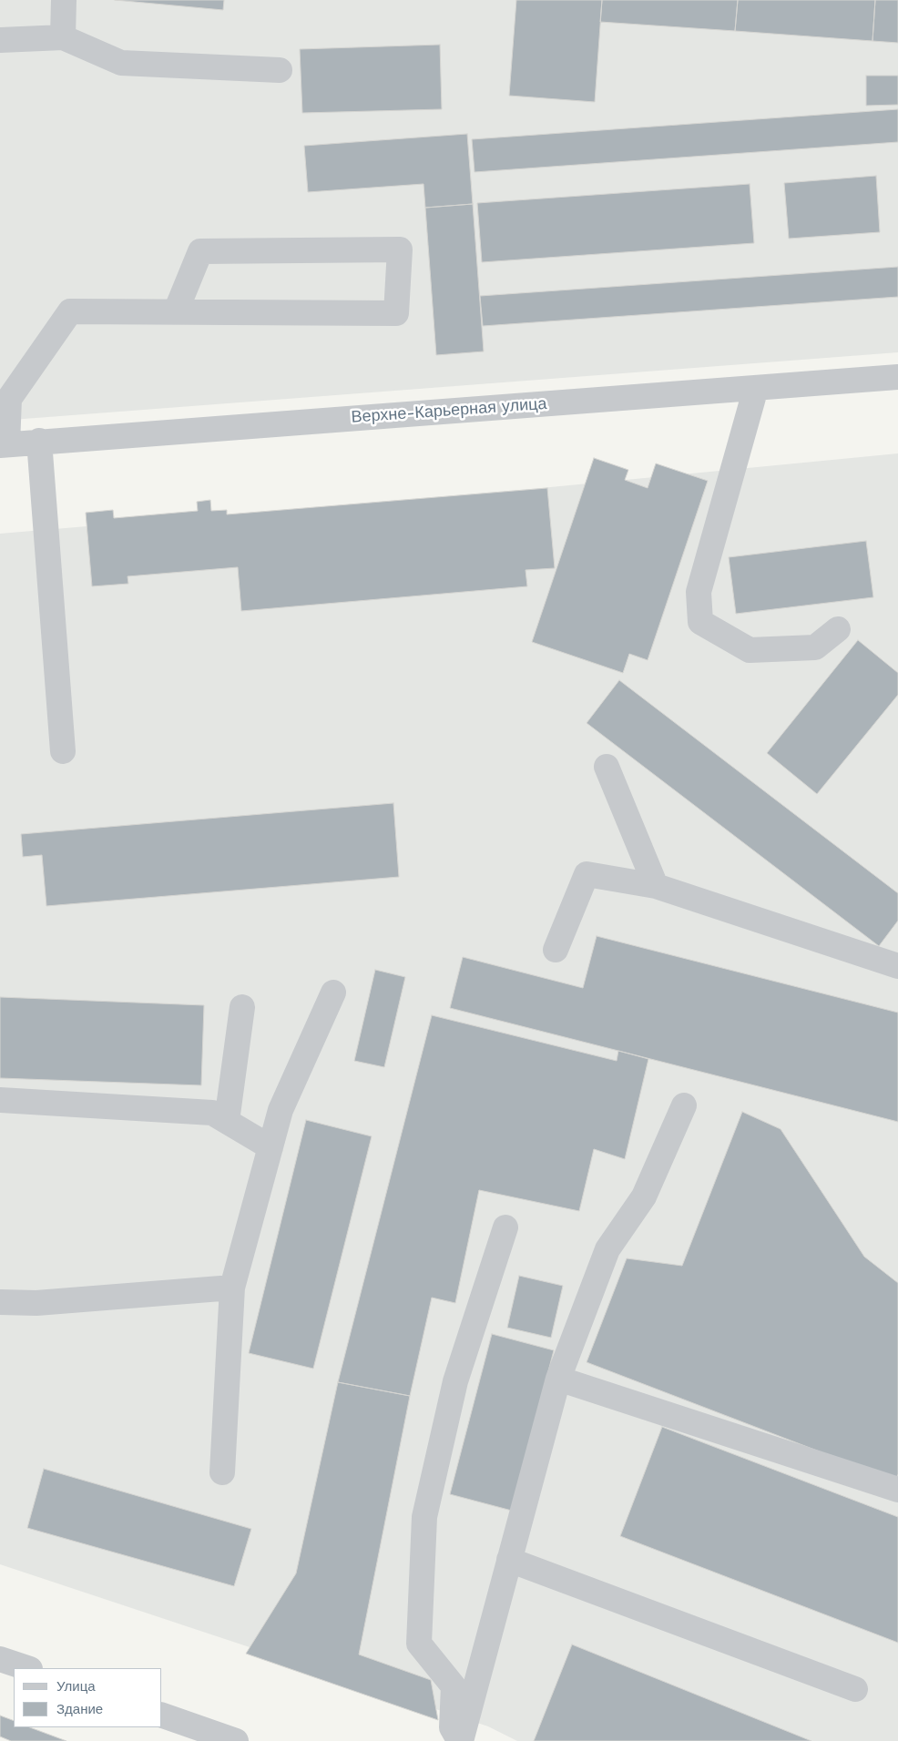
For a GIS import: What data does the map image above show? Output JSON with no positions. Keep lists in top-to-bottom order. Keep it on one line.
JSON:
{"streets":{"street":["Верхне-Карьерная улица"]},"legend":["Улица","Здание"]}
